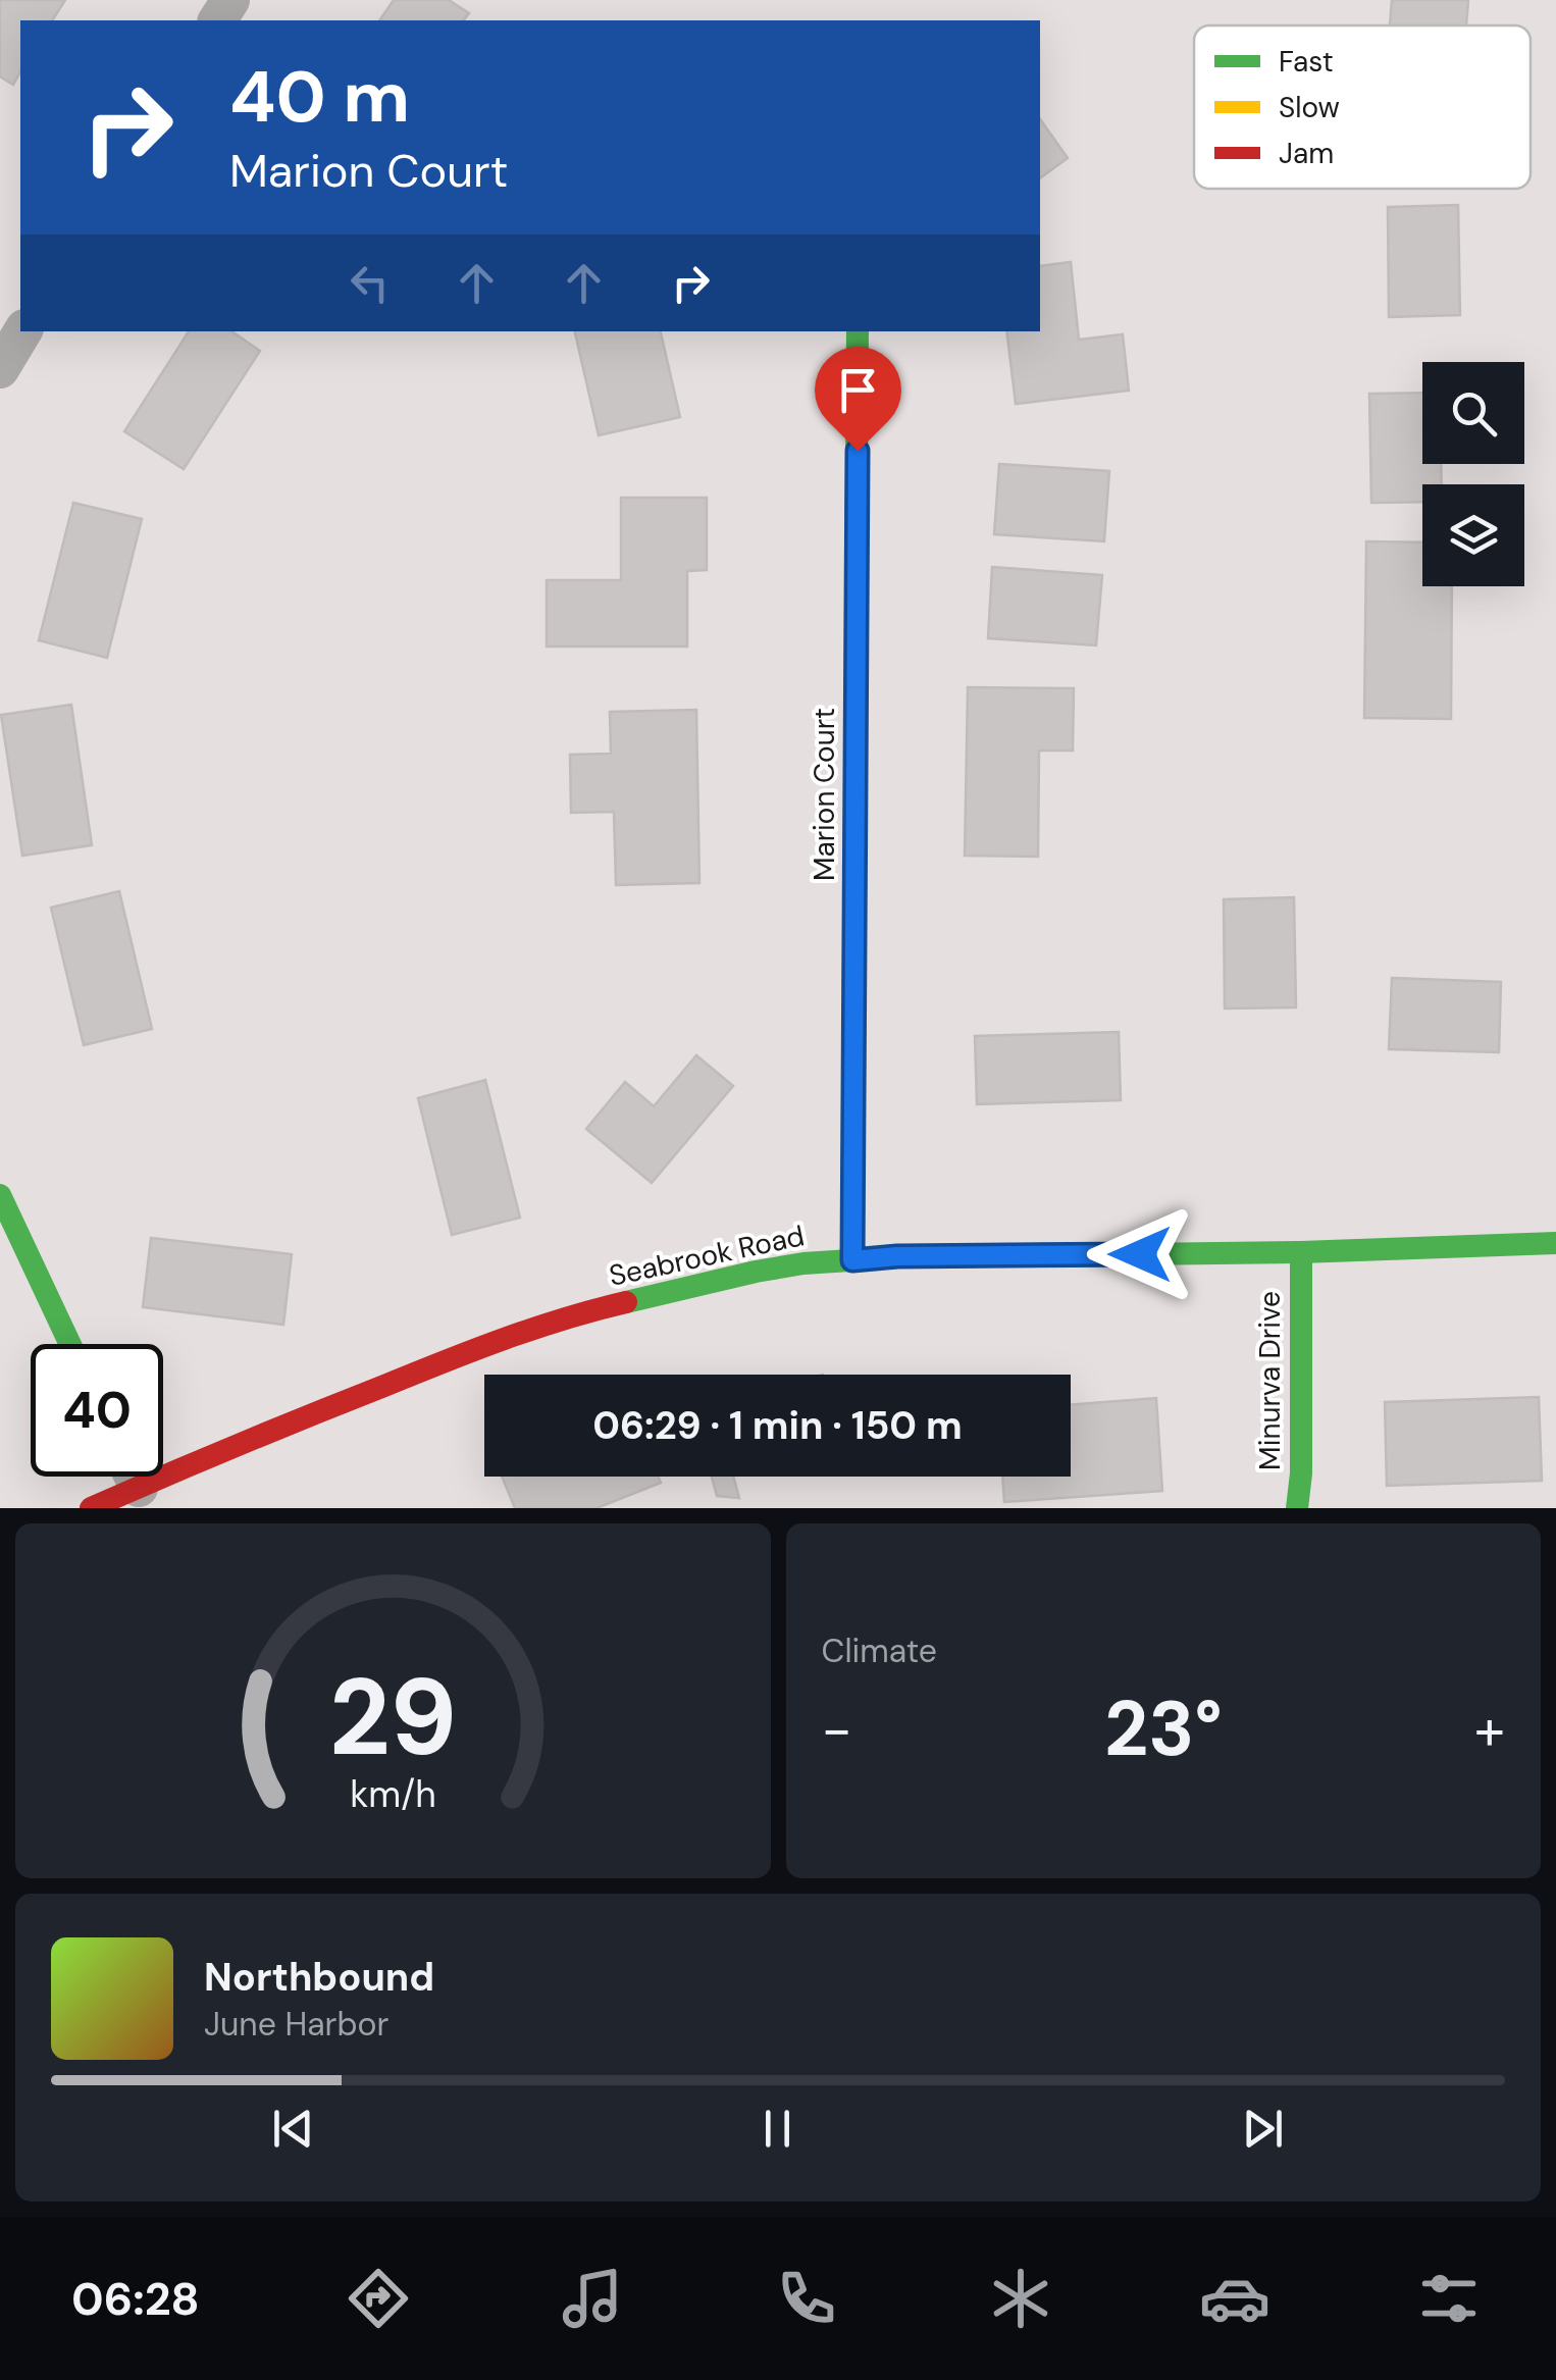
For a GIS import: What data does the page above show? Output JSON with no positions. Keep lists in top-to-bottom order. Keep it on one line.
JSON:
{"streets":{"street":["Marion Court","Seabrook Road","Minurva Drive"]},"crossings":[["Marion Court","Seabrook Road"],["Seabrook Road","Minurva Drive"]],"legend":["Fast","Slow","Jam"],"page":{"turn":["40 m","Marion Court"],"limit":"40","trip":"06:29 · 1 min · 150 m","tile":"Climate","heat":["−","23°","+"],"song":["Northbound","June Harbor"],"tabs":"06:28","gauge":["29","km/h"]}}
